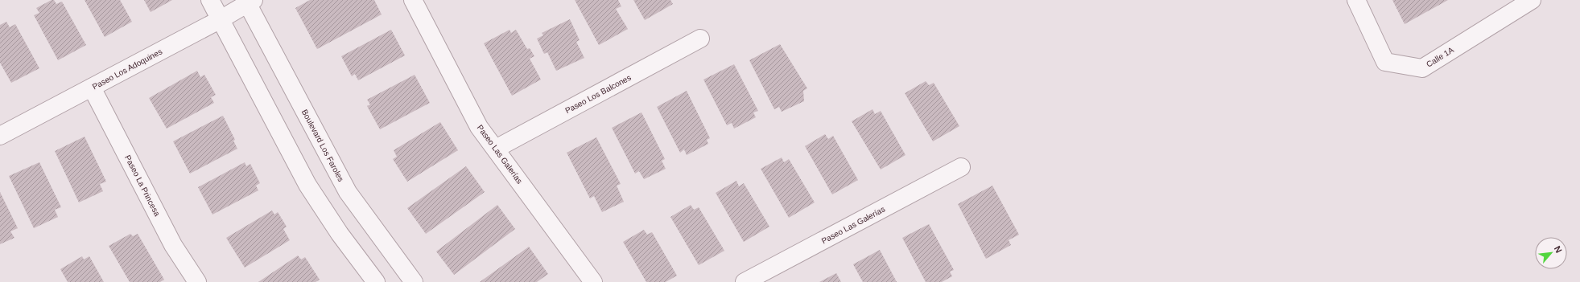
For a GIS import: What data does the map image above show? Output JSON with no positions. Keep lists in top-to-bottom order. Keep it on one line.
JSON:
{"streets":{"street":["Calle 1A","Paseo Los Adoquines","Paseo Los Balcones","Boulevard Los Faroles","Paseo Las Galerías","Paseo La Princesa"]},"crossings":[["Paseo Los Adoquines","Boulevard Los Faroles"],["Paseo Los Adoquines","Paseo La Princesa"],["Paseo Los Balcones","Paseo Las Galerías"]],"north":"top right"}
